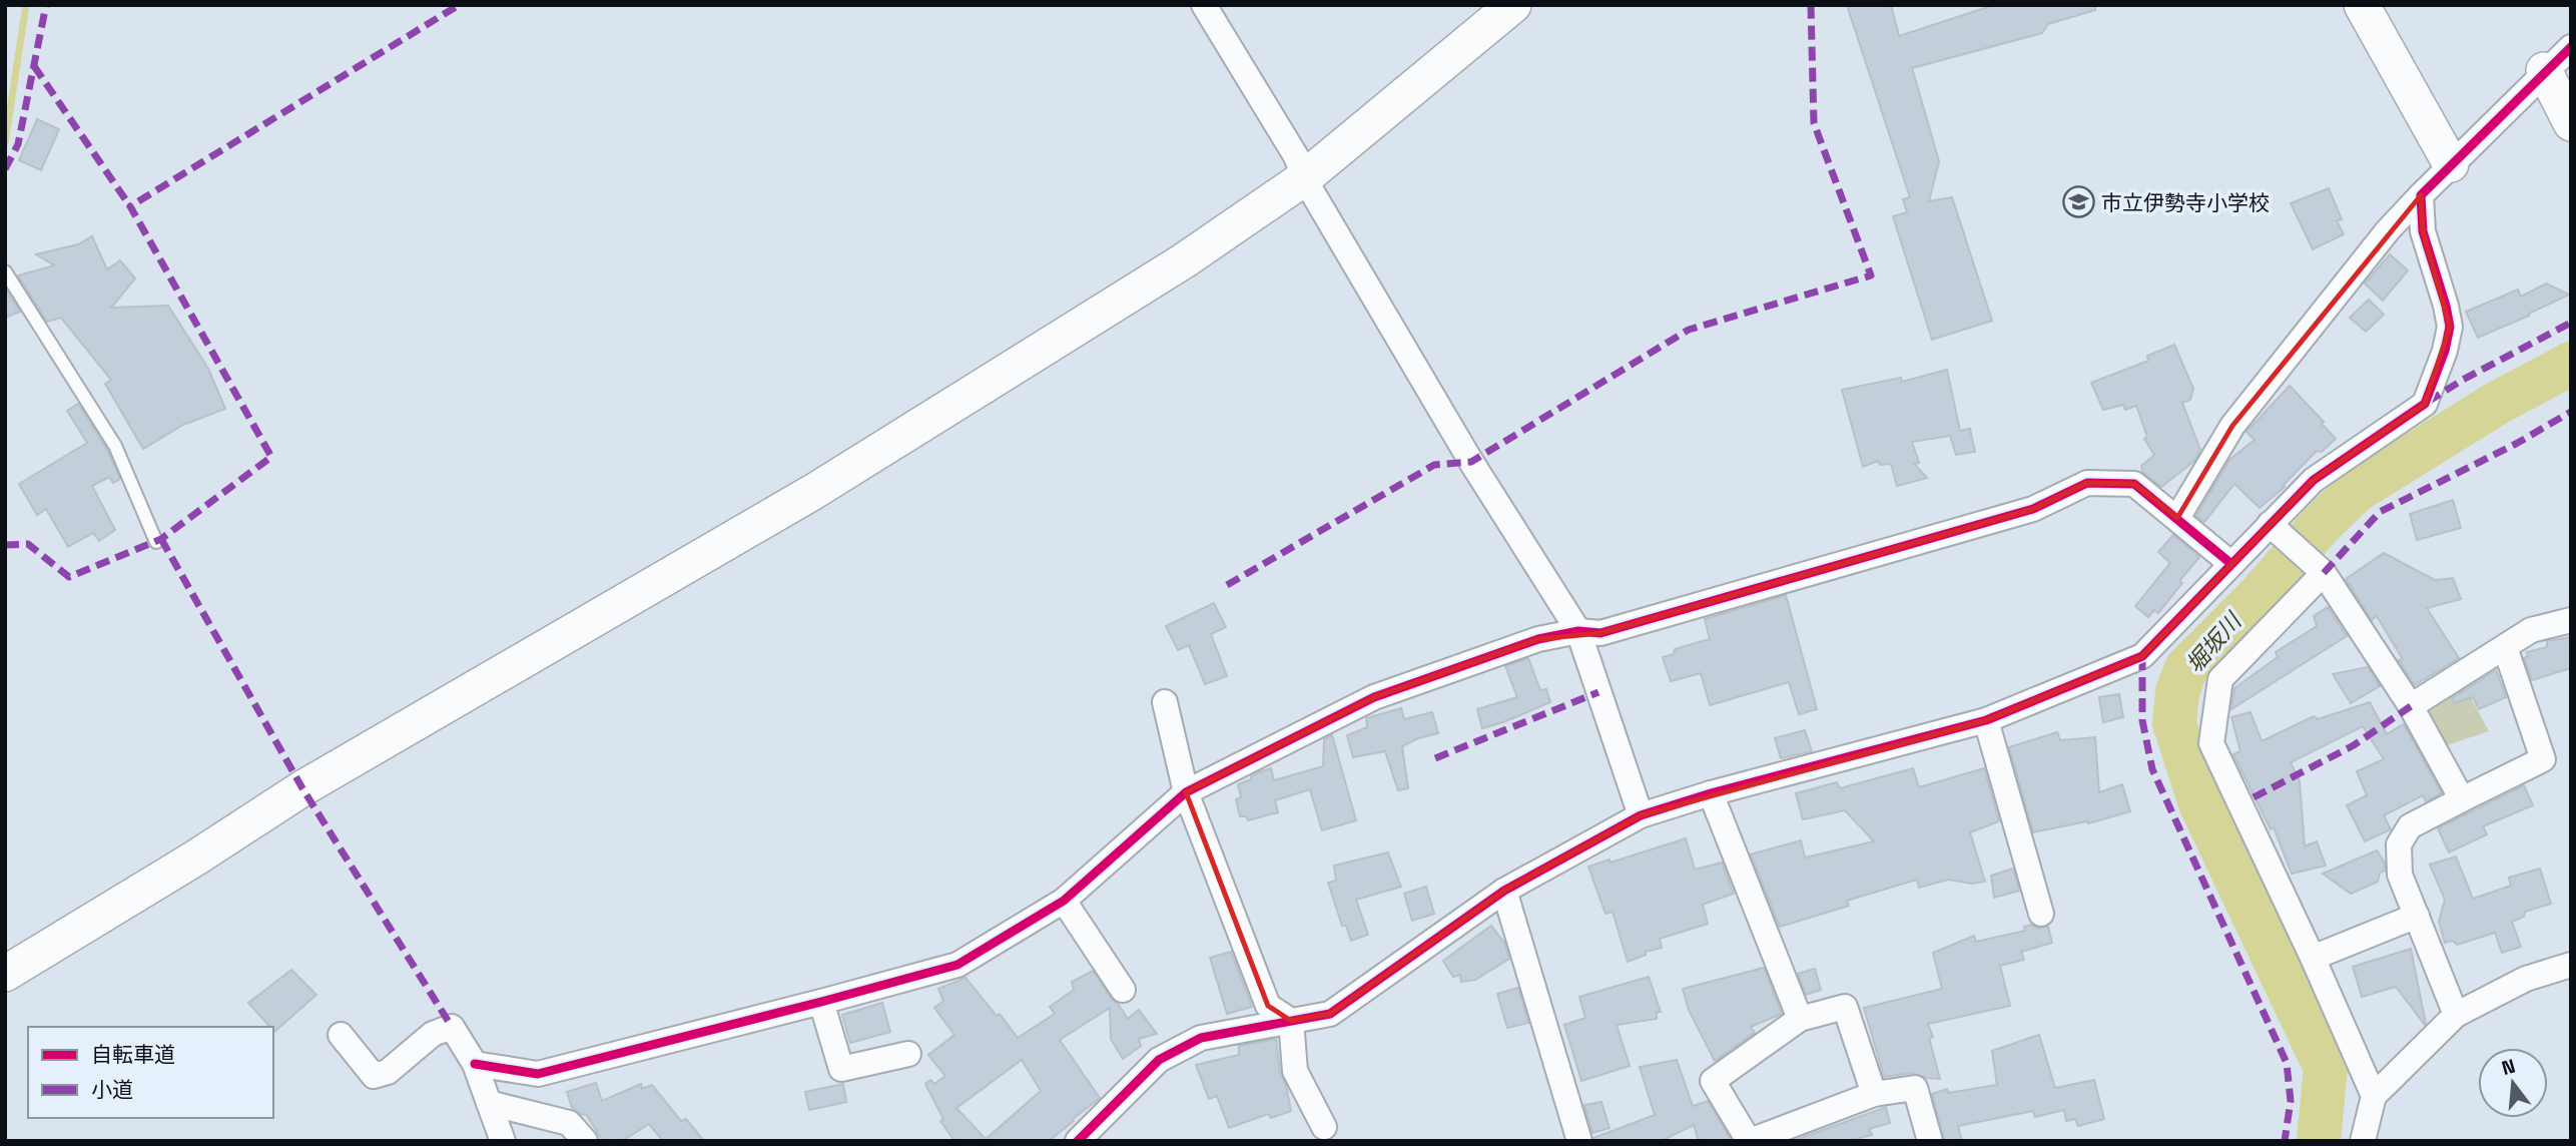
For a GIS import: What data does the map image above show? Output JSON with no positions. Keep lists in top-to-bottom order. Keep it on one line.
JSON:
{"water":["堀坂川"],"places":{"school or university":["市立伊勢寺小学校"]},"legend":["自転車道","小道"],"north":"top"}
